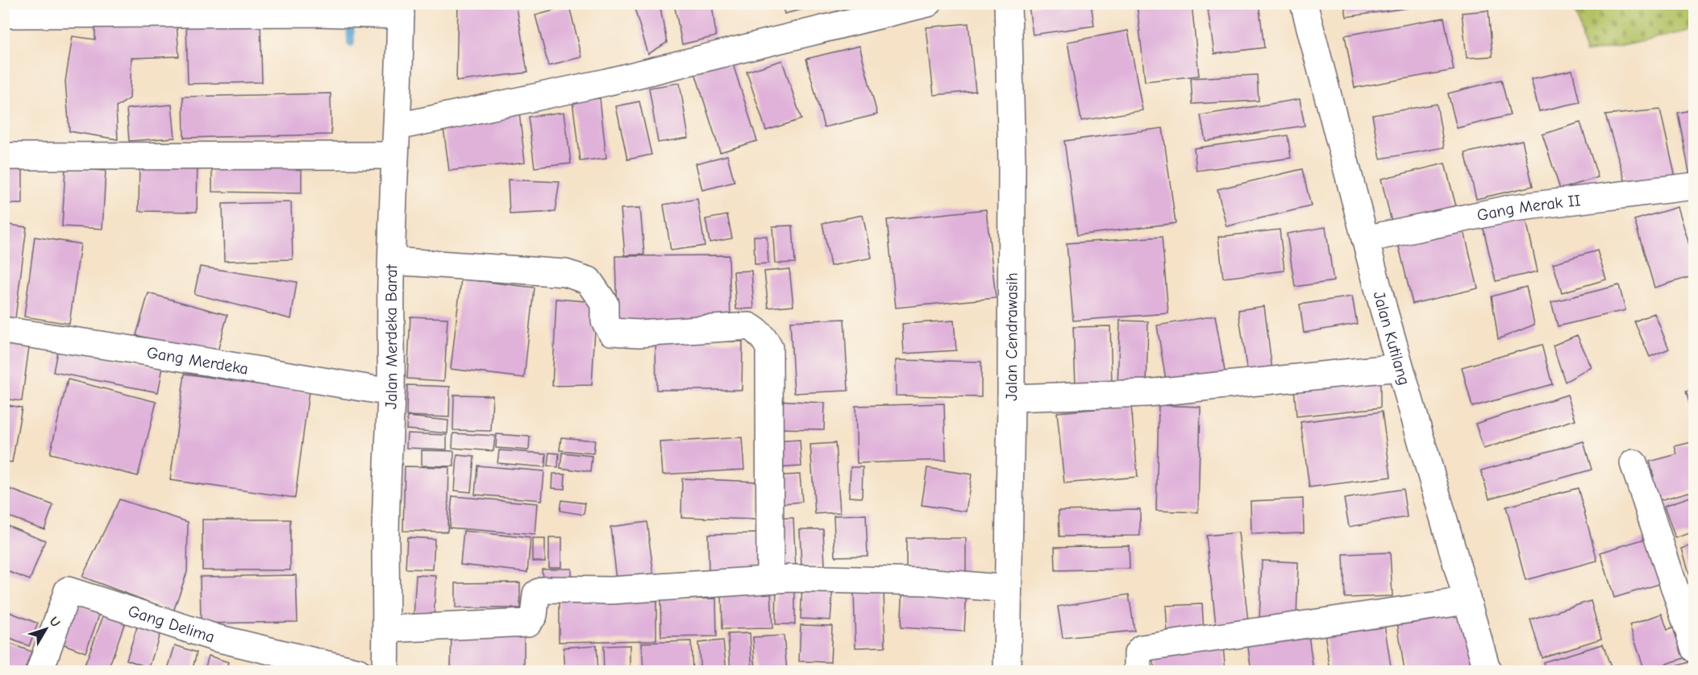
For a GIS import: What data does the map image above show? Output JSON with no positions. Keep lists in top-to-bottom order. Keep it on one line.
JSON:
{"streets":{"street":["Gang Merak II","Jalan Merdeka Barat","Jalan Cendrawasih","Jalan Kutilang","Gang Merdeka","Gang Delima"]},"crossings":[["Gang Merak II","Jalan Kutilang"],["Jalan Merdeka Barat","Gang Merdeka"]],"north":"top right"}
